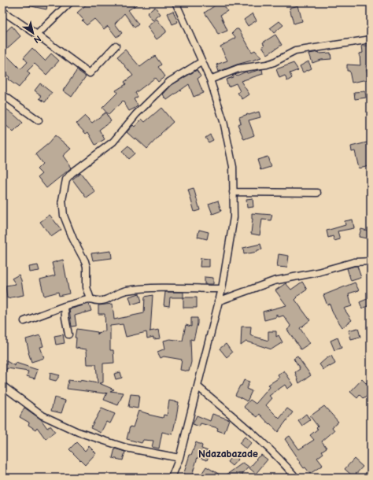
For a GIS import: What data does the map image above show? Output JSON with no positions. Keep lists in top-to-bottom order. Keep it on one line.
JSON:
{"districts":["Ndazabazade"],"north":"bottom right"}
